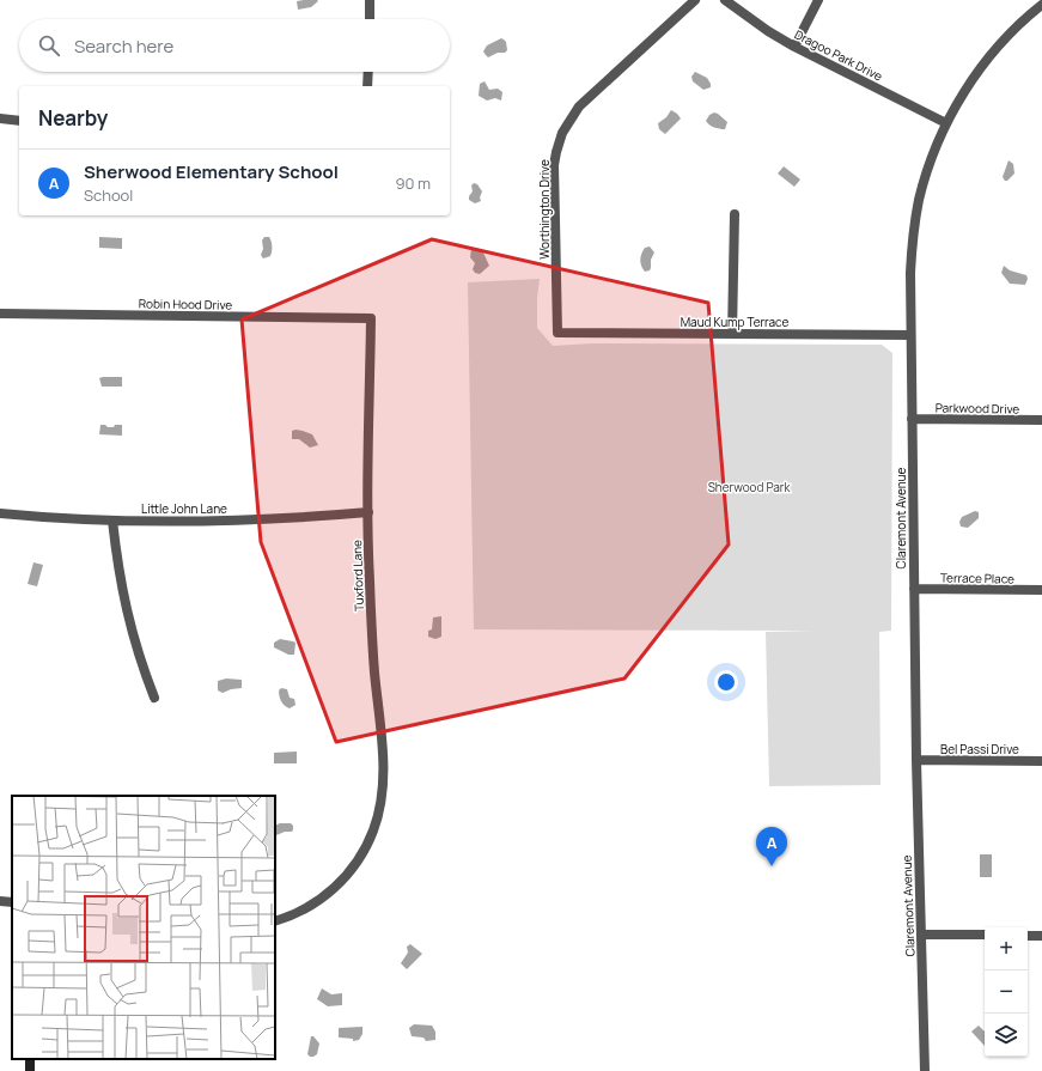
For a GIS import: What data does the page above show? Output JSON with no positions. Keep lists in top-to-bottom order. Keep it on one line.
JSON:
{"streets":{"street":["Dragoo Park Drive","Worthington Drive","Robin Hood Drive","Maud Kump Terrace","Parkwood Drive","Little John Lane","Claremont Avenue","Tuxford Lane","Terrace Place","Bel Passi Drive"]},"crossings":[["Dragoo Park Drive","Claremont Avenue"],["Worthington Drive","Maud Kump Terrace"],["Robin Hood Drive","Tuxford Lane"],["Maud Kump Terrace","Claremont Avenue"],["Parkwood Drive","Claremont Avenue"],["Little John Lane","Tuxford Lane"],["Claremont Avenue","Terrace Place"],["Claremont Avenue","Bel Passi Drive"]],"parks":["Sherwood Park"],"page":{"search":"Search here","heading":"Nearby","list":[{"mark":"A","name":"Sherwood Elementary School","note":"School","value":"90 m"}],"pins":"A","map_buttons":["+","−"]}}
